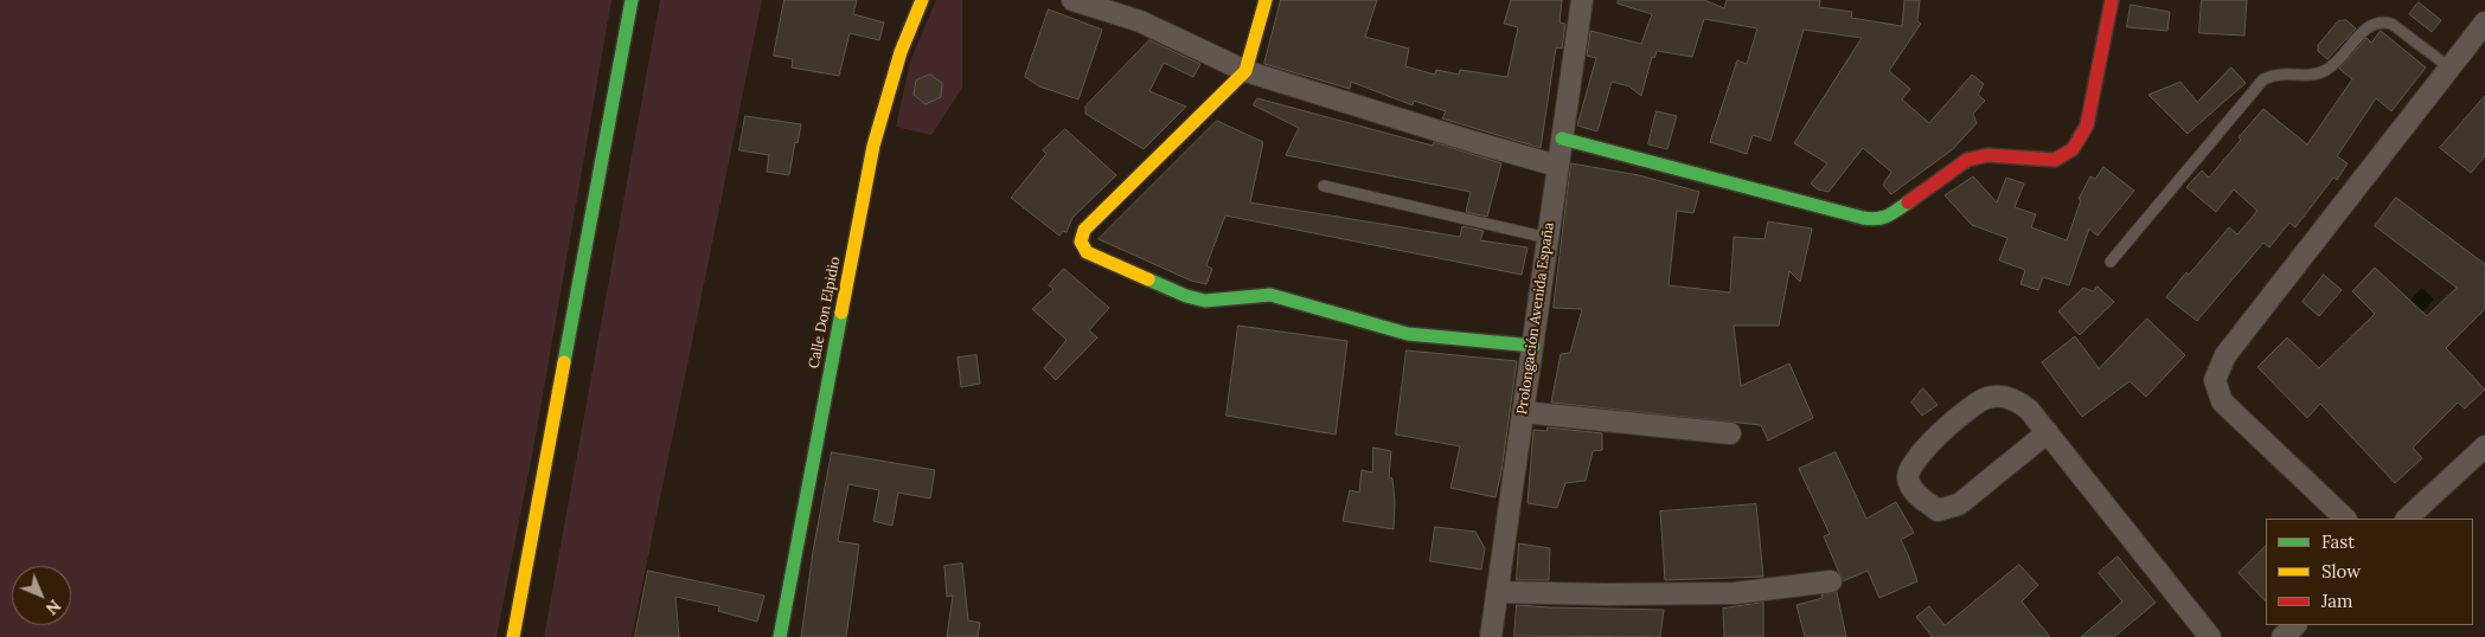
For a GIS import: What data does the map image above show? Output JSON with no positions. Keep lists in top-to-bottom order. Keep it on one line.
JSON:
{"streets":{"street":["Calle Don Elpidio","Prolongación Avenida España"]},"legend":["Fast","Slow","Jam"],"north":"bottom right"}
